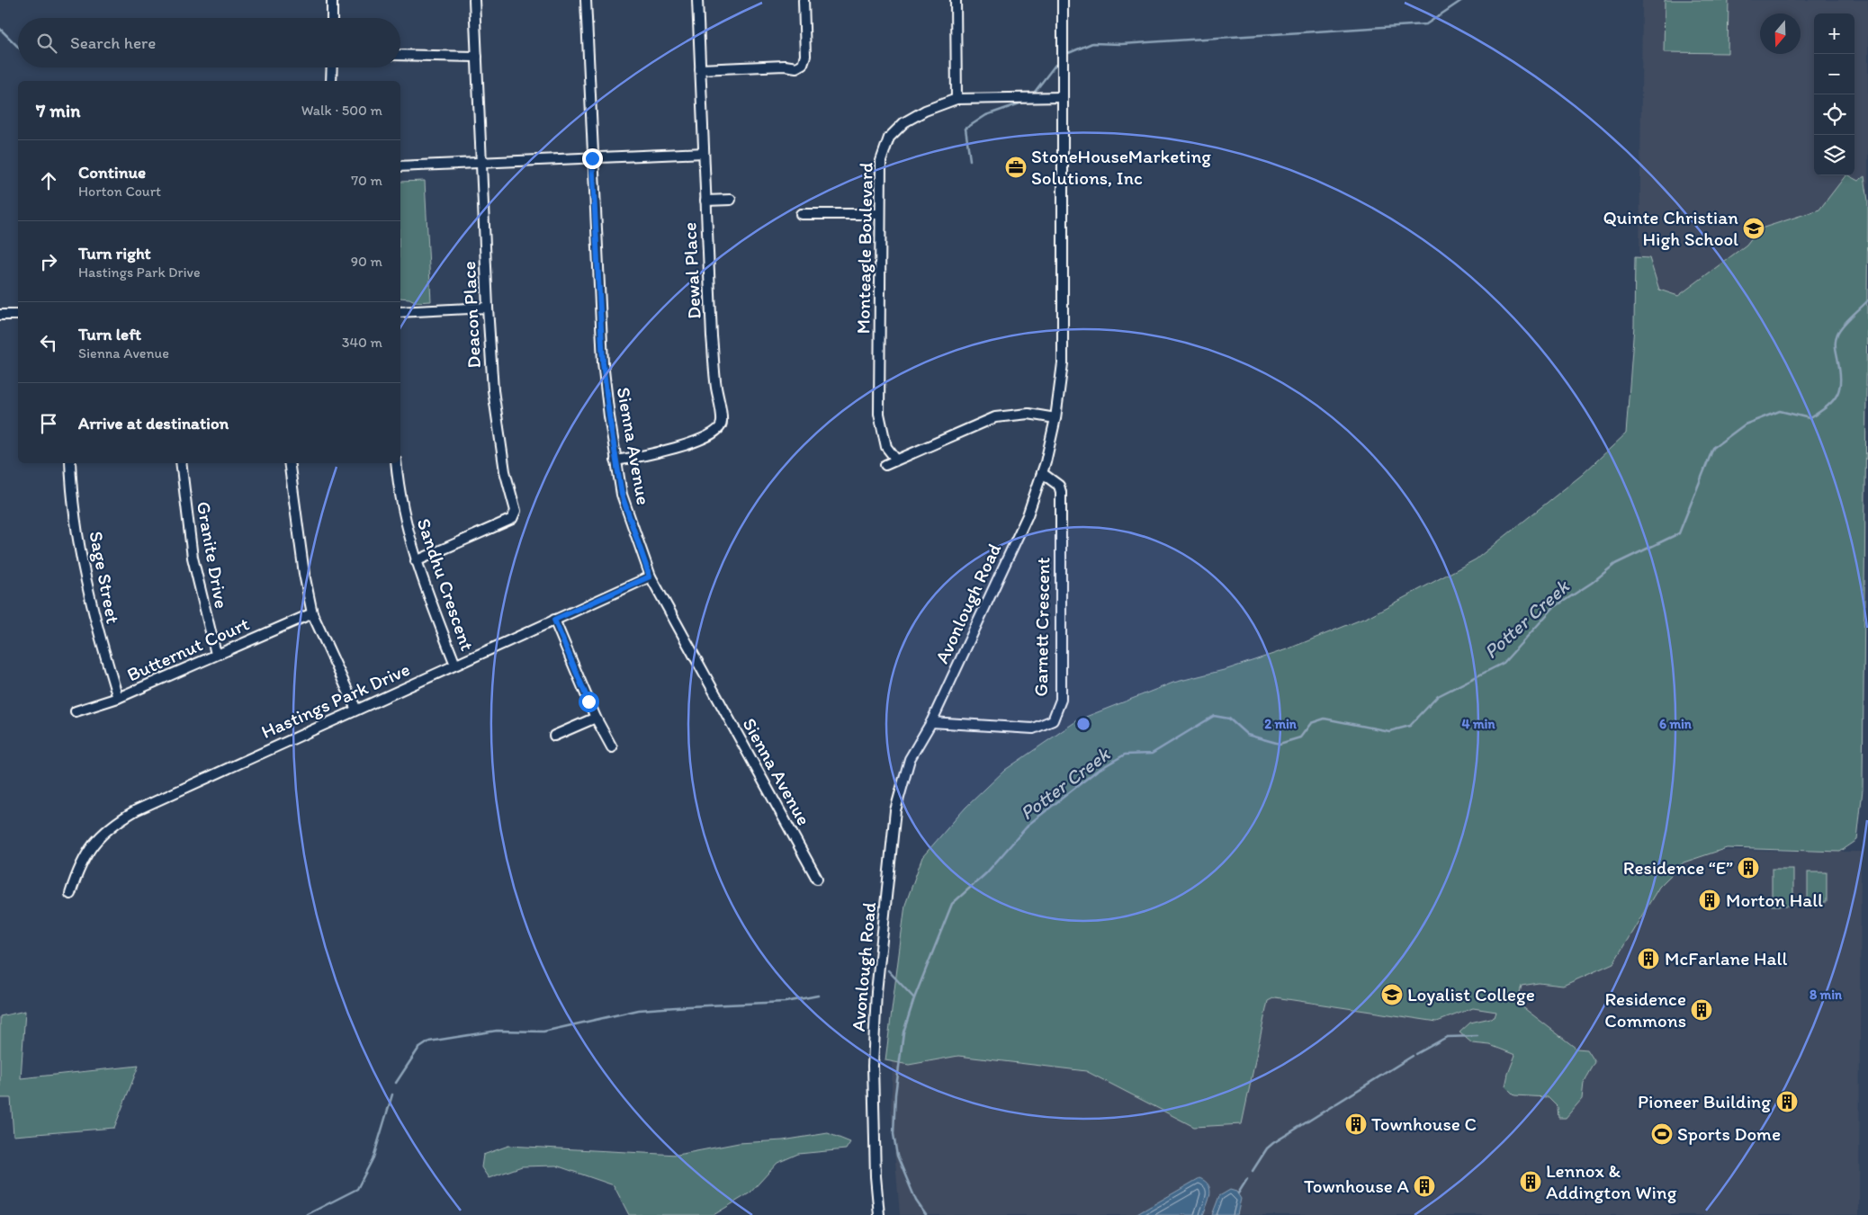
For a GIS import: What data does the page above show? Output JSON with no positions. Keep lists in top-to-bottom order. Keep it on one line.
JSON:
{"streets":{"street":["Monteagle Boulevard","Dewal Place","Deacon Place","Sienna Avenue","Granite Drive","Sage Street","Sandhu Crescent","Avonlough Road","Garnett Crescent","Butternut Court","Hastings Park Drive"]},"crossings":[["Monteagle Boulevard","Avonlough Road"],["Dewal Place","Sienna Avenue"],["Deacon Place","Sandhu Crescent"],["Sienna Avenue","Hastings Park Drive"],["Granite Drive","Butternut Court"],["Sage Street","Butternut Court"],["Sandhu Crescent","Hastings Park Drive"],["Avonlough Road","Garnett Crescent"]],"water":["Potter Creek"],"places":{"office":["StoneHouseMarketing Solutions, Inc"],"school or university":["Quinte Christian High School","Loyalist College"],"building":["Residence “E”","Morton Hall","McFarlane Hall","Residence Commons","Pioneer Building","Townhouse C","Lennox & Addington Wing","Townhouse A"],"sports":["Sports Dome"]},"north":"bottom","page":{"map_buttons":["+","−"],"search":"Search here","heading":["7 min","Walk · 500 m"],"list":[["Continue","Horton Court","70 m"],["Turn right","Hastings Park Drive","90 m"],["Turn left","Sienna Avenue","340 m"],"Arrive at destination"]},"rings":["2 min","4 min","6 min","8 min"]}
